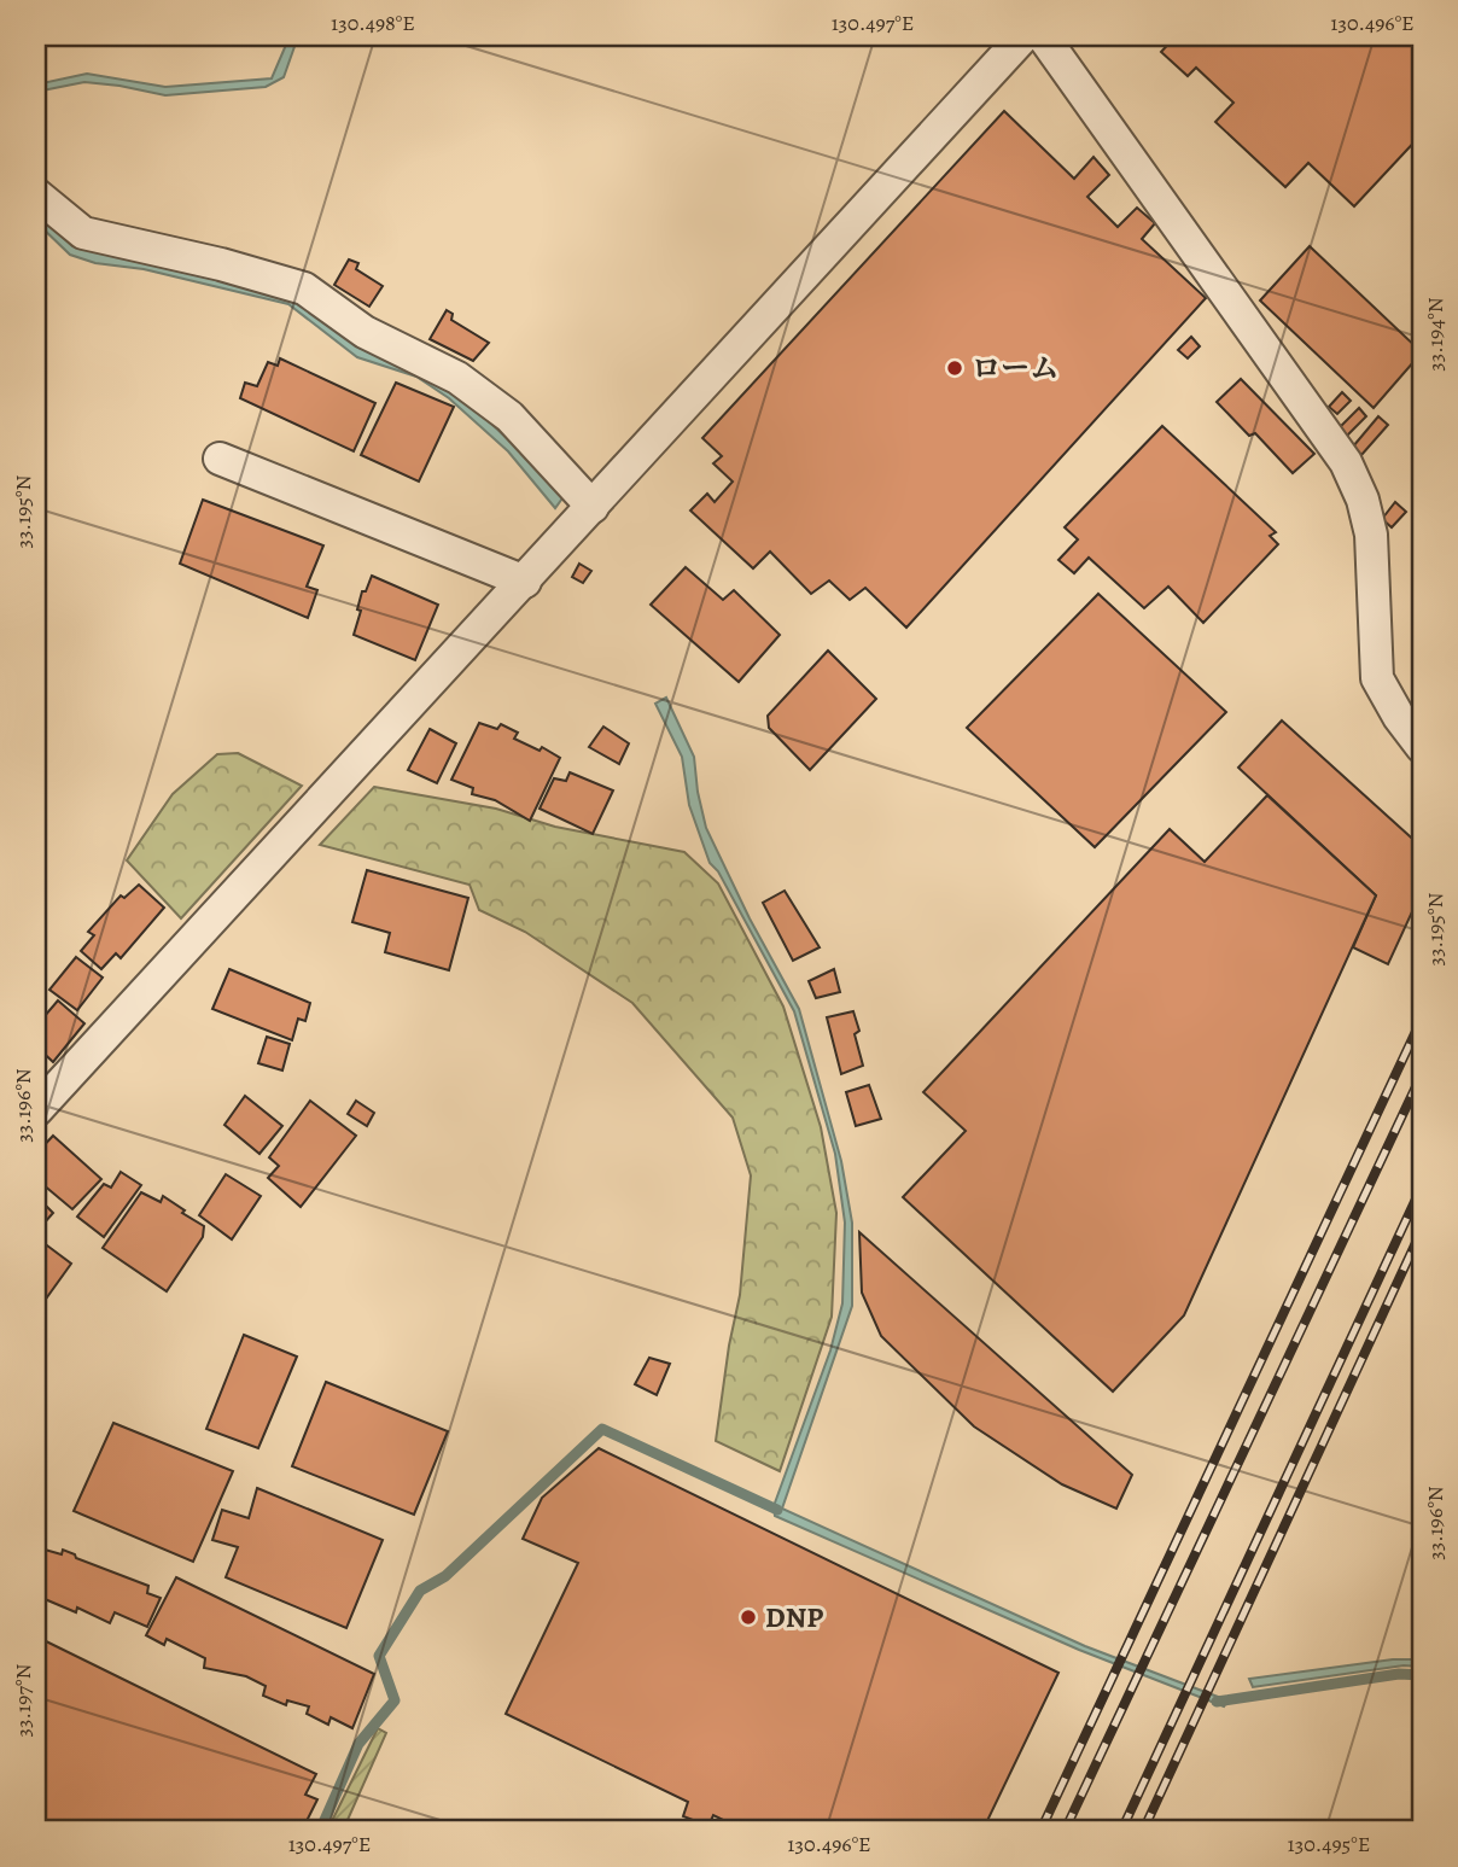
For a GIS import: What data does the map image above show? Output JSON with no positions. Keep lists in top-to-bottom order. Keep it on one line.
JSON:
{"places":["ローム","DNP"],"coordinates":["130.498°E","130.497°E","130.496°E","33.194°N","33.195°N","33.196°N","33.197°N","130.495°E"]}
